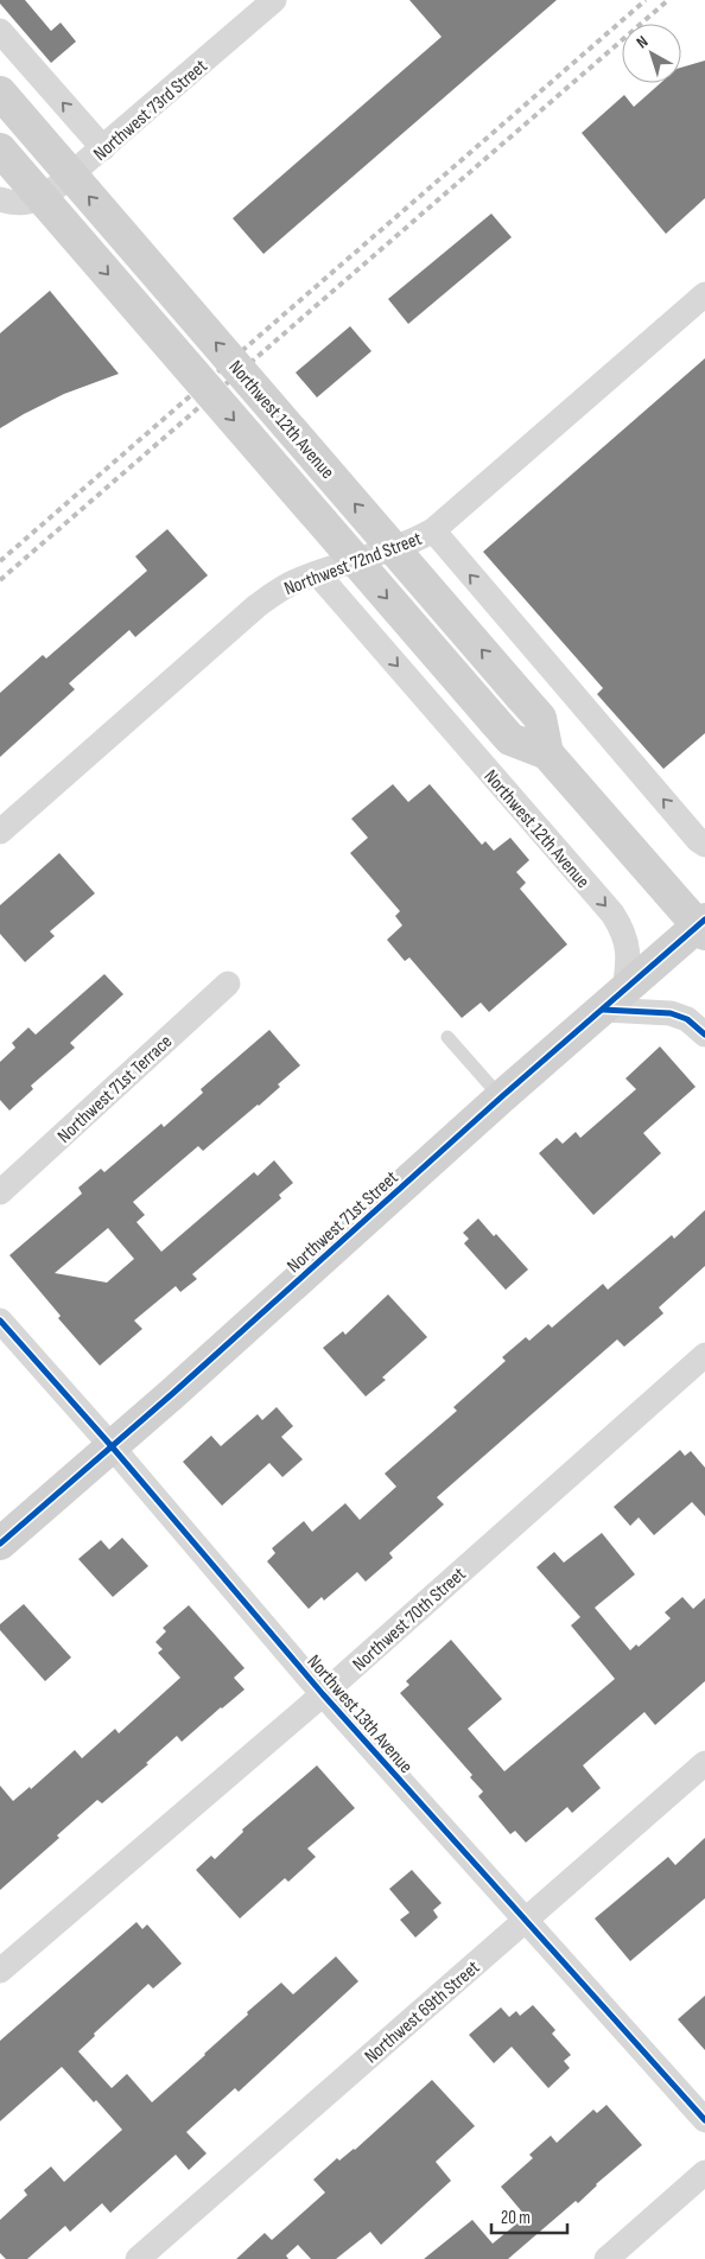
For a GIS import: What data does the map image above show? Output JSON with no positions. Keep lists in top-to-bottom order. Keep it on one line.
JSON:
{"streets":{"main road":["Northwest 12th Avenue","Northwest 71st Street"],"street":["Northwest 73rd Street","Northwest 72nd Street","Northwest 71st Terrace","Northwest 70th Street","Northwest 13th Avenue","Northwest 69th Street"]},"crossings":[["Northwest 12th Avenue","Northwest 72nd Street"],["Northwest 12th Avenue","Northwest 71st Street"],["Northwest 71st Street","Northwest 13th Avenue"],["Northwest 70th Street","Northwest 13th Avenue"],["Northwest 13th Avenue","Northwest 69th Street"]],"scale_bar":"20 m","north":"top left"}
